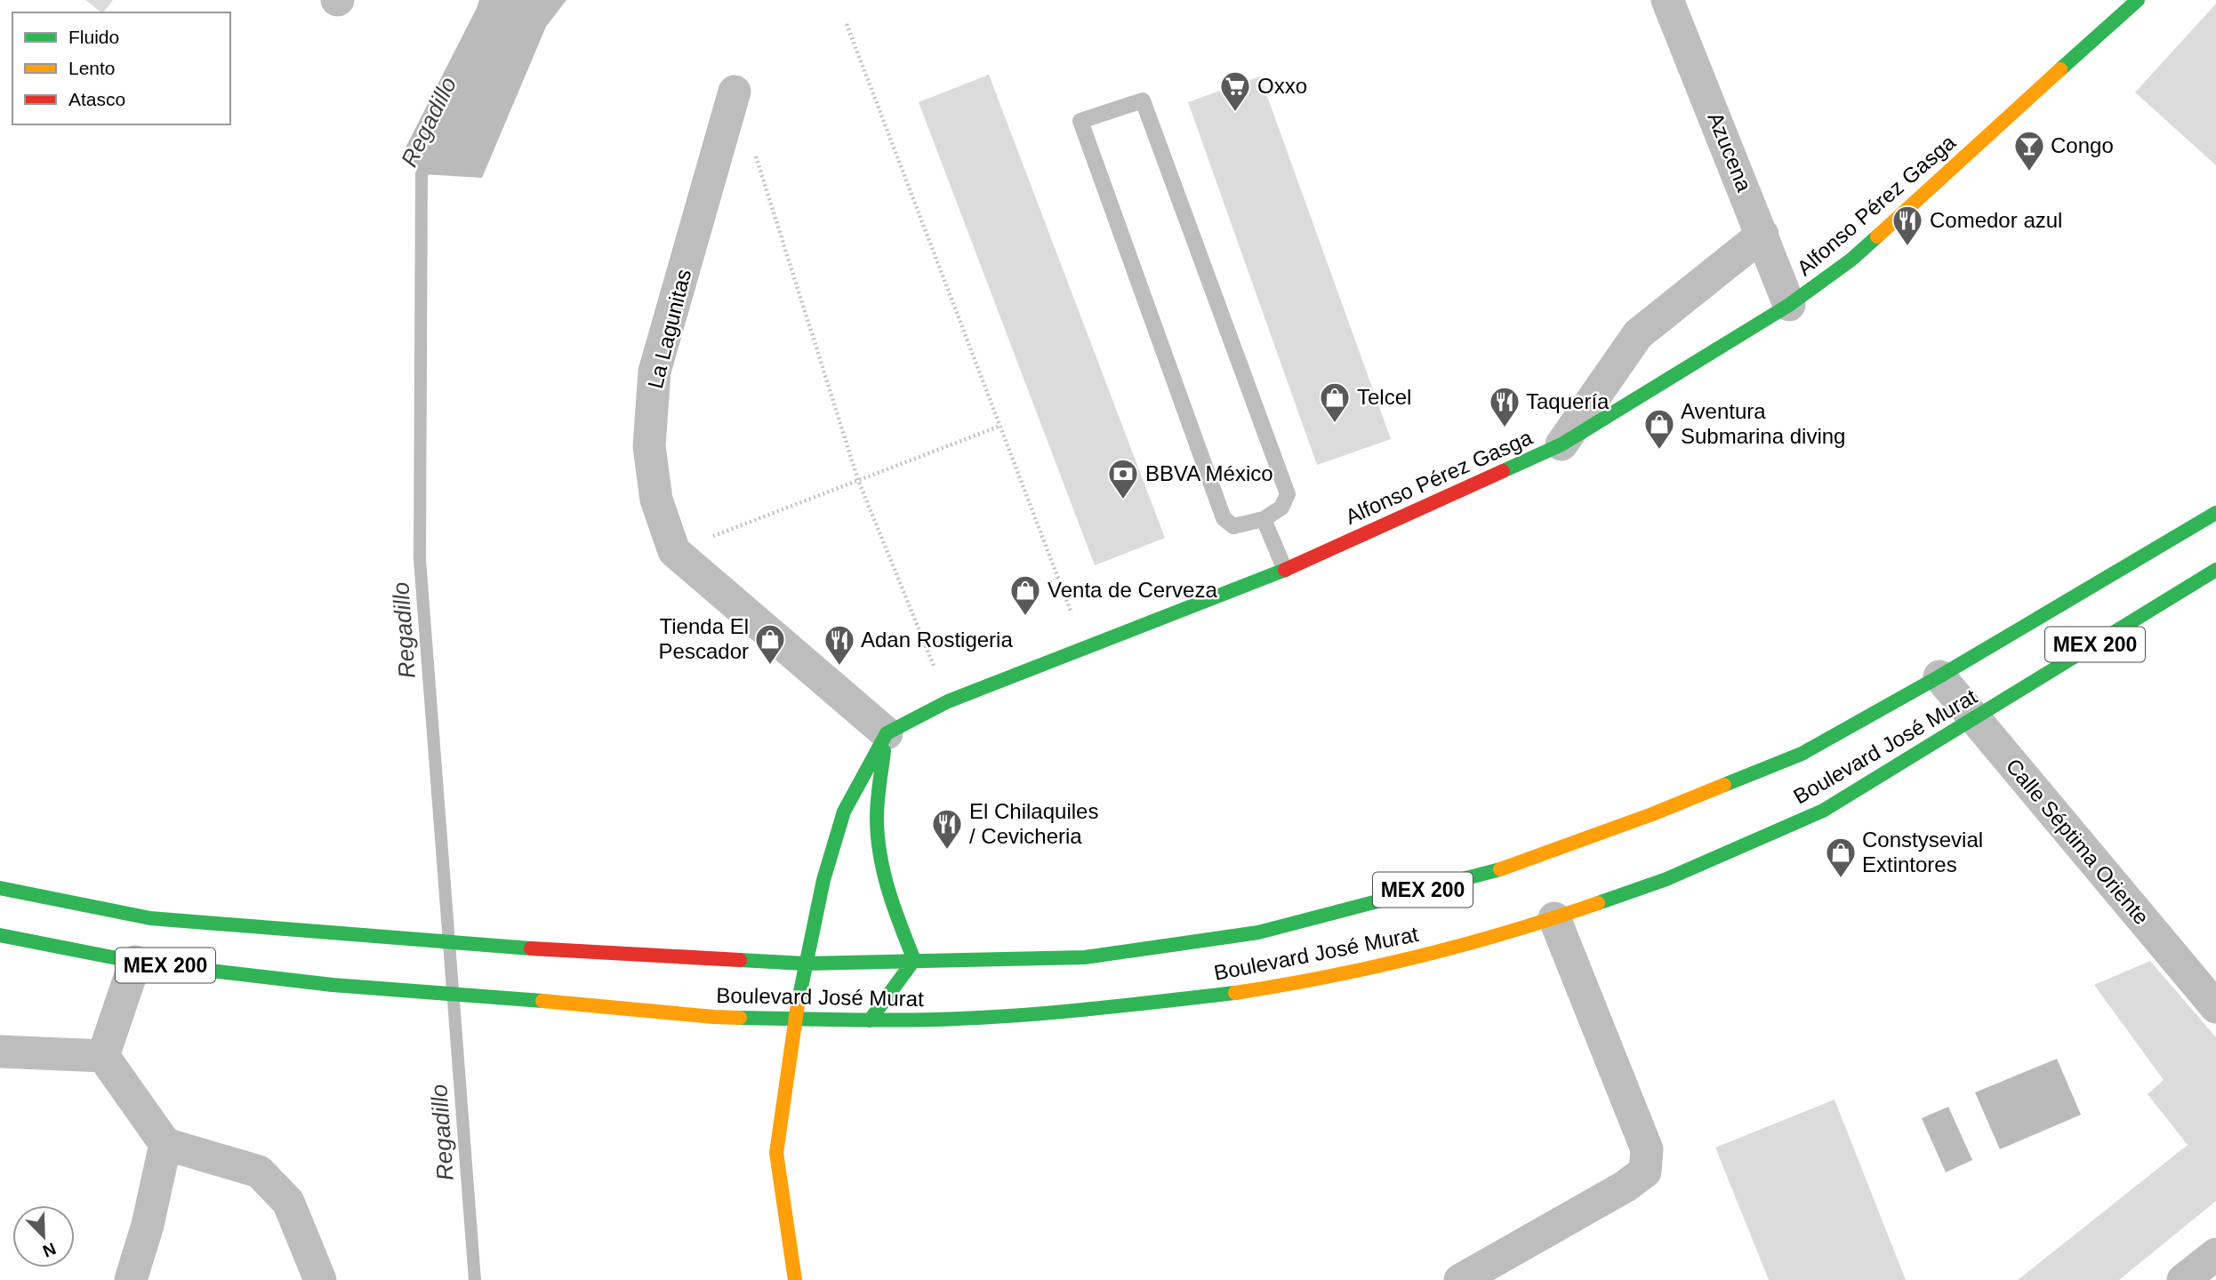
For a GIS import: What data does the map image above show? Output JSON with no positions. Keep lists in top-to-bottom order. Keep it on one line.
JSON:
{"streets":{"main road":["Alfonso Pérez Gasga","MEX 200","Boulevard José Murat"],"street":["Azucena","La Lagunitas","Calle Séptima Oriente"]},"crossings":[["Azucena","Alfonso Pérez Gasga"],["MEX 200","Boulevard José Murat"],["Boulevard José Murat","Calle Séptima Oriente"]],"water":["Regadillo"],"places":{"supermarket":["Oxxo"],"bar":["Congo"],"restaurant":["Comedor azul","Taquería","Adan Rostigeria","El Chilaquiles / Cevicheria"],"shop":["Telcel","Aventura Submarina diving","Venta de Cerveza","Tienda El Pescador","Constysevial Extintores"],"bank":["BBVA México"]},"legend":["Fluido","Lento","Atasco"],"north":"bottom right"}
